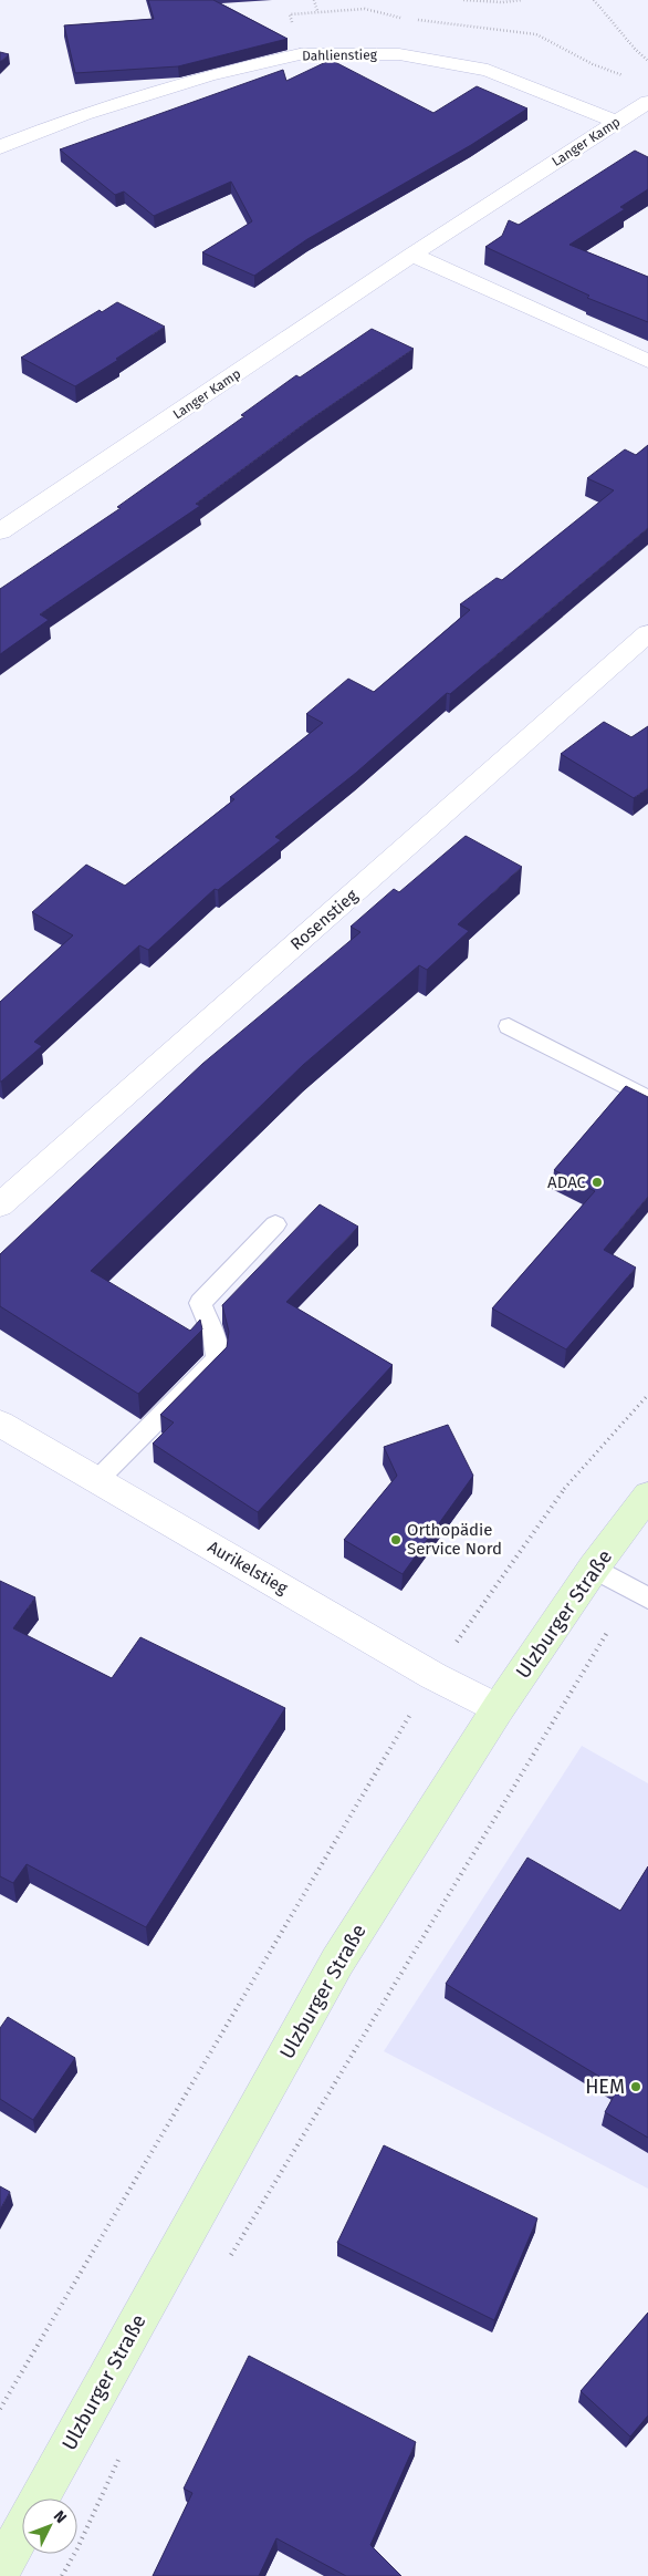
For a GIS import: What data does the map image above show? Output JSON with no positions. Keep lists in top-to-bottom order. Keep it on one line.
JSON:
{"streets":{"main road":["Ulzburger Straße"],"street":["Dahlienstieg","Langer Kamp","Rosenstieg","Aurikelstieg"]},"crossings":[["Dahlienstieg","Langer Kamp"],["Aurikelstieg","Ulzburger Straße"]],"places":["ADAC","Orthopädie Service Nord","HEM"],"north":"top right"}
